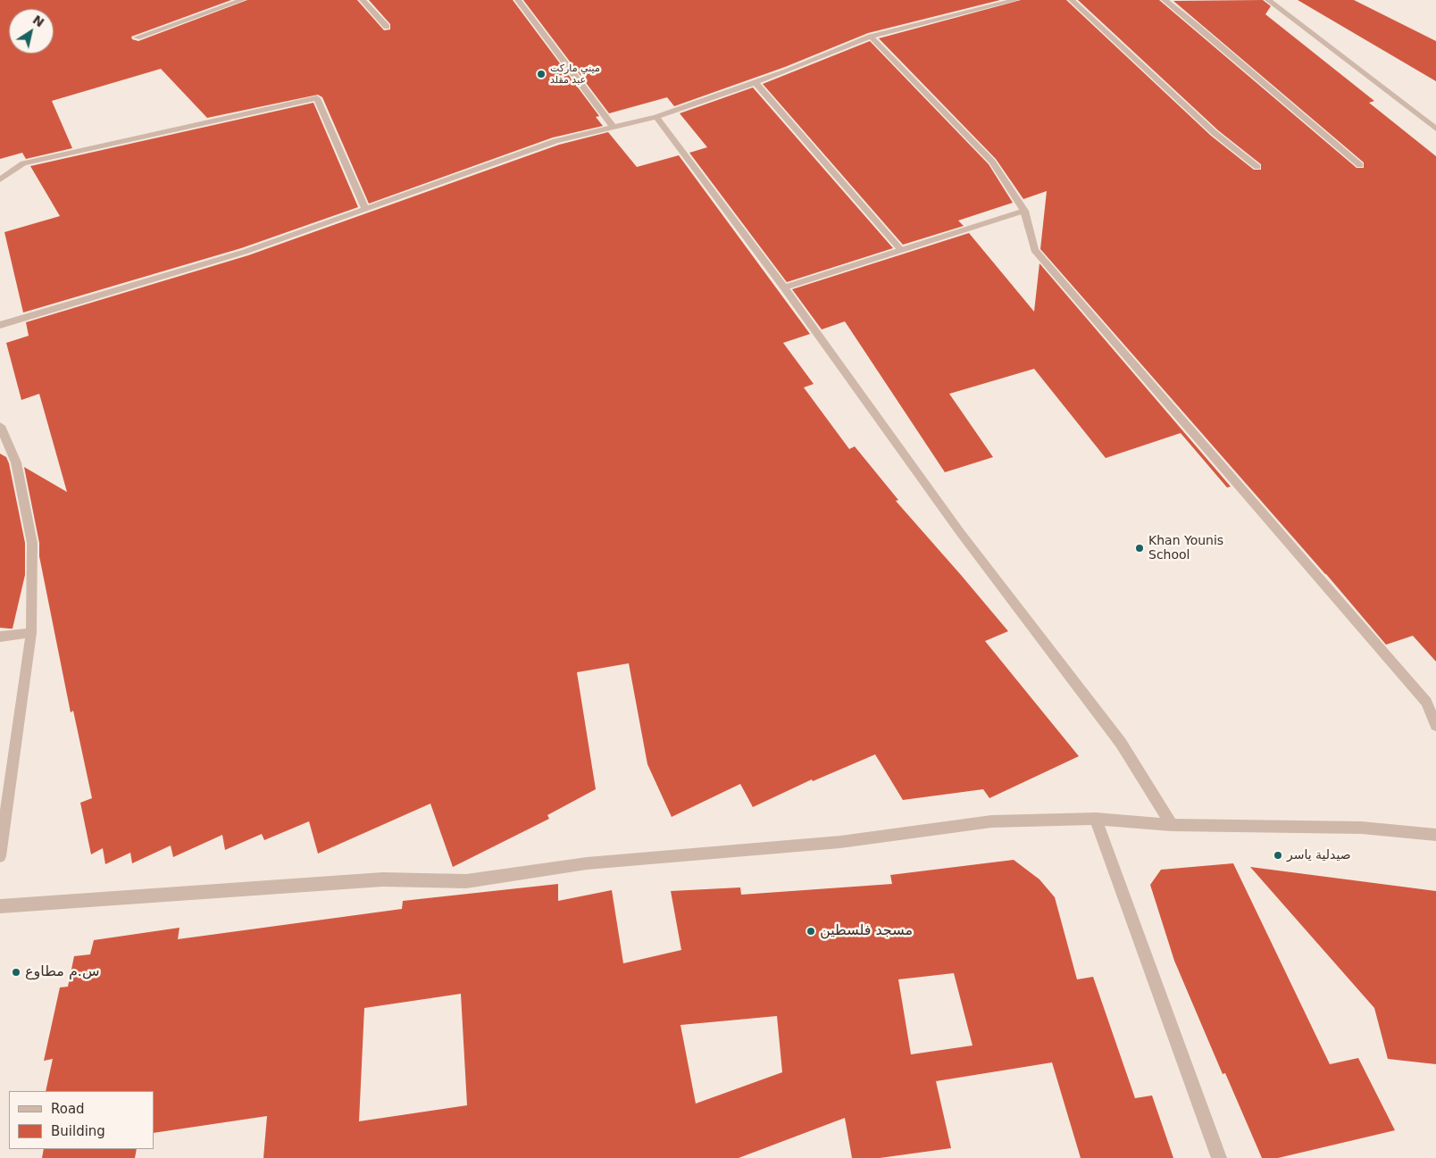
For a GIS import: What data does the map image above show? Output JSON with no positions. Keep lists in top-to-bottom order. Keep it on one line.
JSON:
{"places":["ميني ماركت عبد مقلد","Khan Younis School","صيدلية ياسر","مسجد فلسطين","س.م مطاوع"],"legend":["Road","Building"],"north":"top right"}
